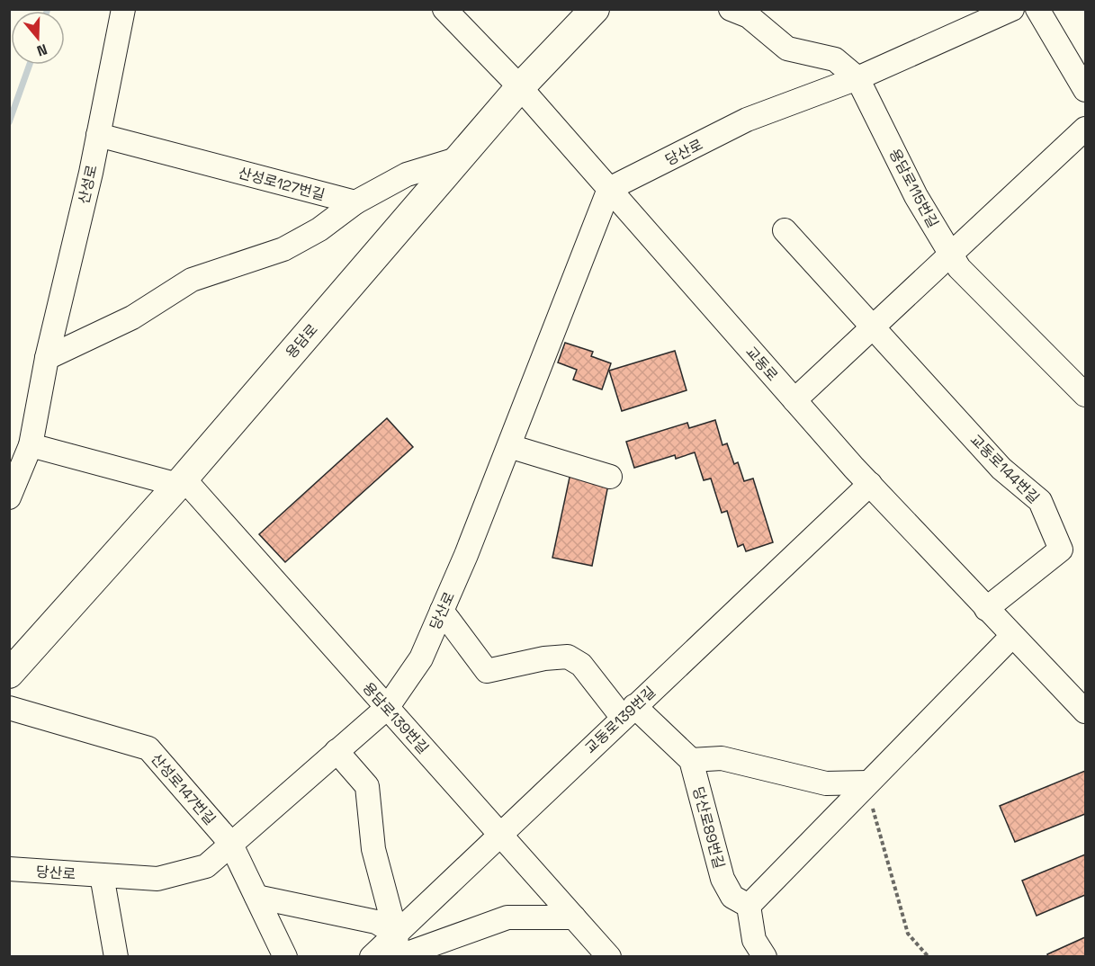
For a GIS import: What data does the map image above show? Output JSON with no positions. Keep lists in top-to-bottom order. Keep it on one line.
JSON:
{"streets":{"main road":["용담로"],"street":["당산로","산성로127번길","산성로","용담로115번길","교동로","교동로144번길","용담로139번길","교동로139번길","산성로147번길","당산로89번길"]},"crossings":[["당산로","용담로115번길"],["당산로","교동로"],["당산로","용담로139번길"],["당산로","산성로147번길"],["산성로127번길","산성로"],["용담로","교동로"],["용담로","용담로139번길"],["교동로","교동로144번길"],["교동로","교동로139번길"],["용담로139번길","교동로139번길"]],"north":"bottom"}
